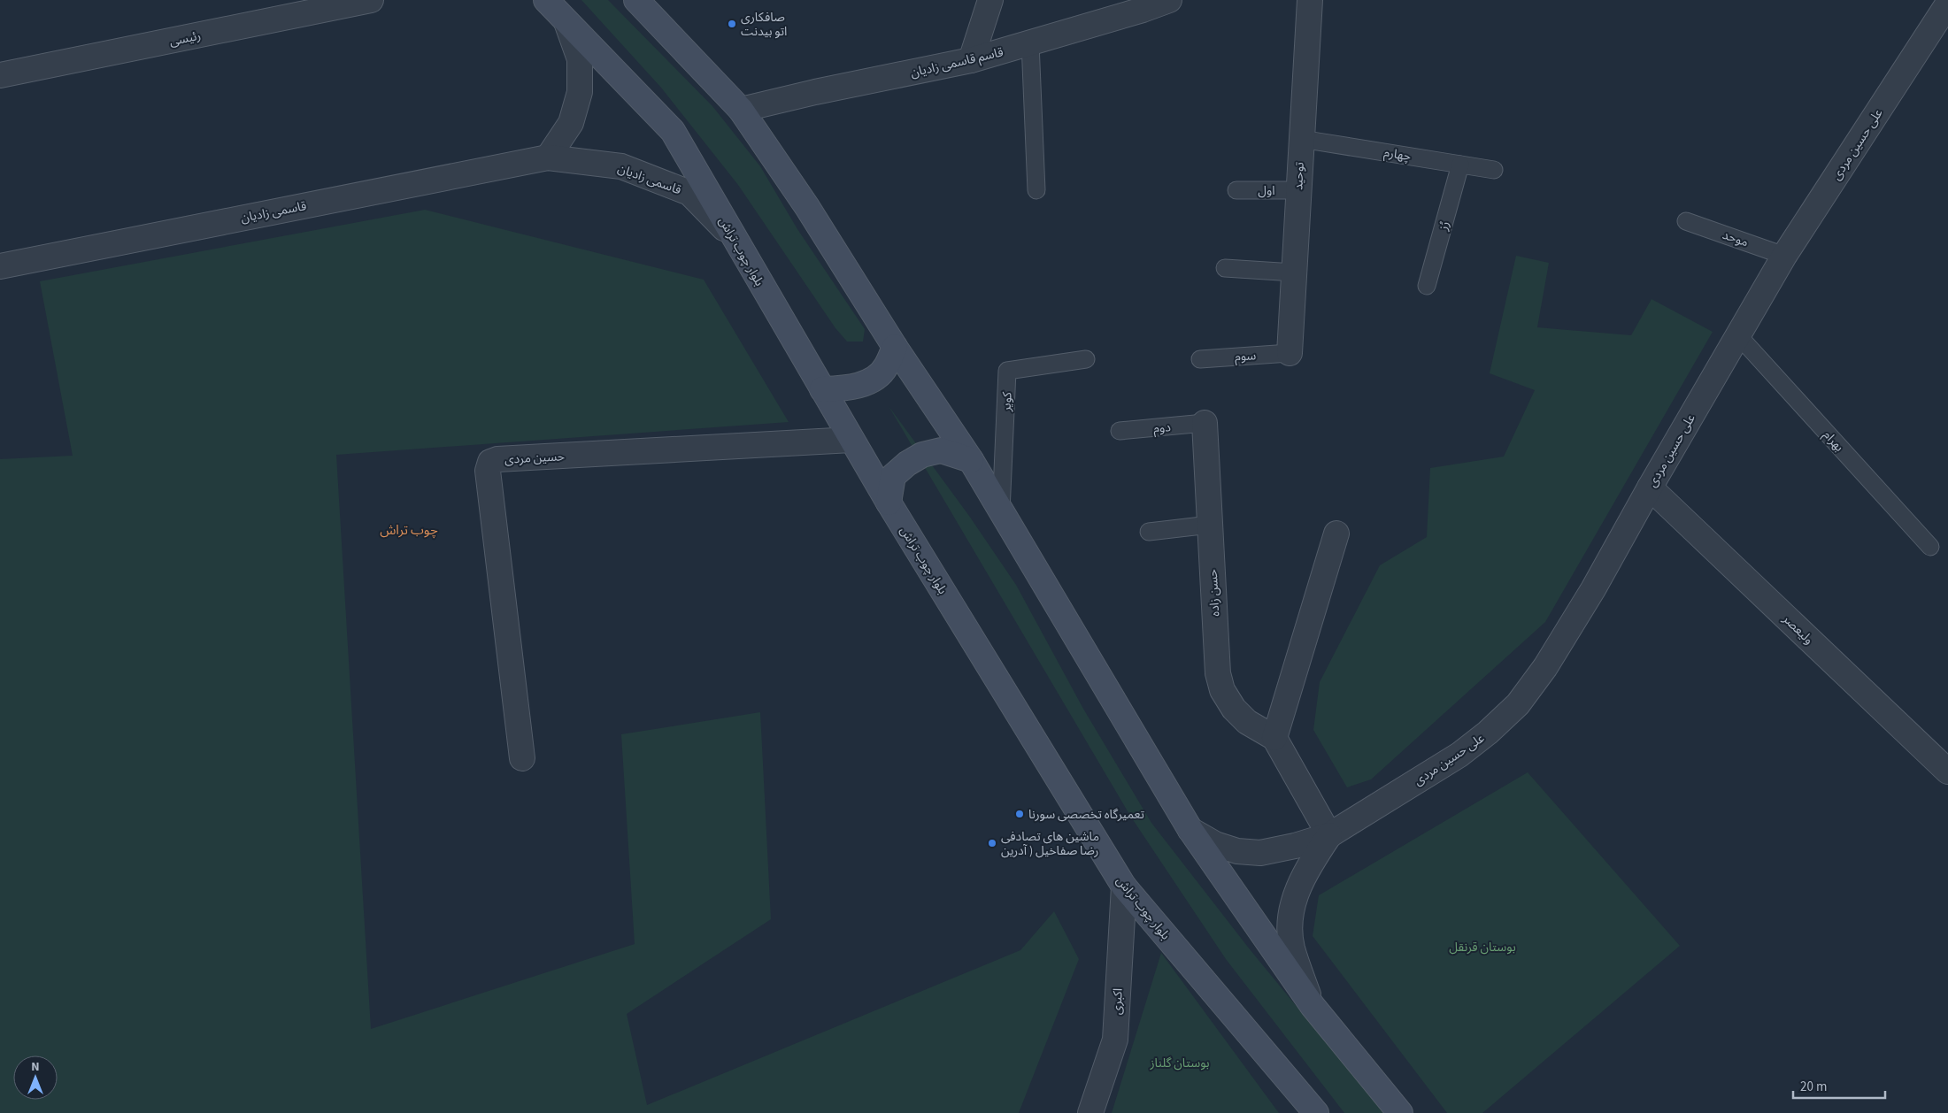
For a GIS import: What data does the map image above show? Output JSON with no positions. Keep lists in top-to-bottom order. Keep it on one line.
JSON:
{"streets":{"main road":["بلوار چوب‌ تراش"],"street":["رئیسی","قاسم قاسمی زادیان","علی حسین مردی","توحید","قاسمی زادیان","حسین مردی","حسن زاده","ولیعصر","اکبری"],"lane":["چهارم","اول","رُز","موحد","سوم","کویر","دوم","بهرام"]},"crossings":[["علی حسین مردی","موحد"],["علی حسین مردی","بهرام"],["علی حسین مردی","ولیعصر"],["چهارم","توحید"],["چهارم","رُز"],["توحید","اول"],["توحید","سوم"],["قاسمی زادیان","بلوار چوب‌ تراش"],["بلوار چوب‌ تراش","حسین مردی"],["بلوار چوب‌ تراش","اکبری"],["دوم","حسن زاده"]],"districts":["چوب تراش"],"parks":["بوستان قرنقل","بوستان گلناز"],"places":["صافکاری اتو بیدنت","تعمیرگاه تخصصی سورنا","ماشین های تصادفی رضا صفاخیل ( آدرین"],"scale_bar":"20 m","north":"top"}
